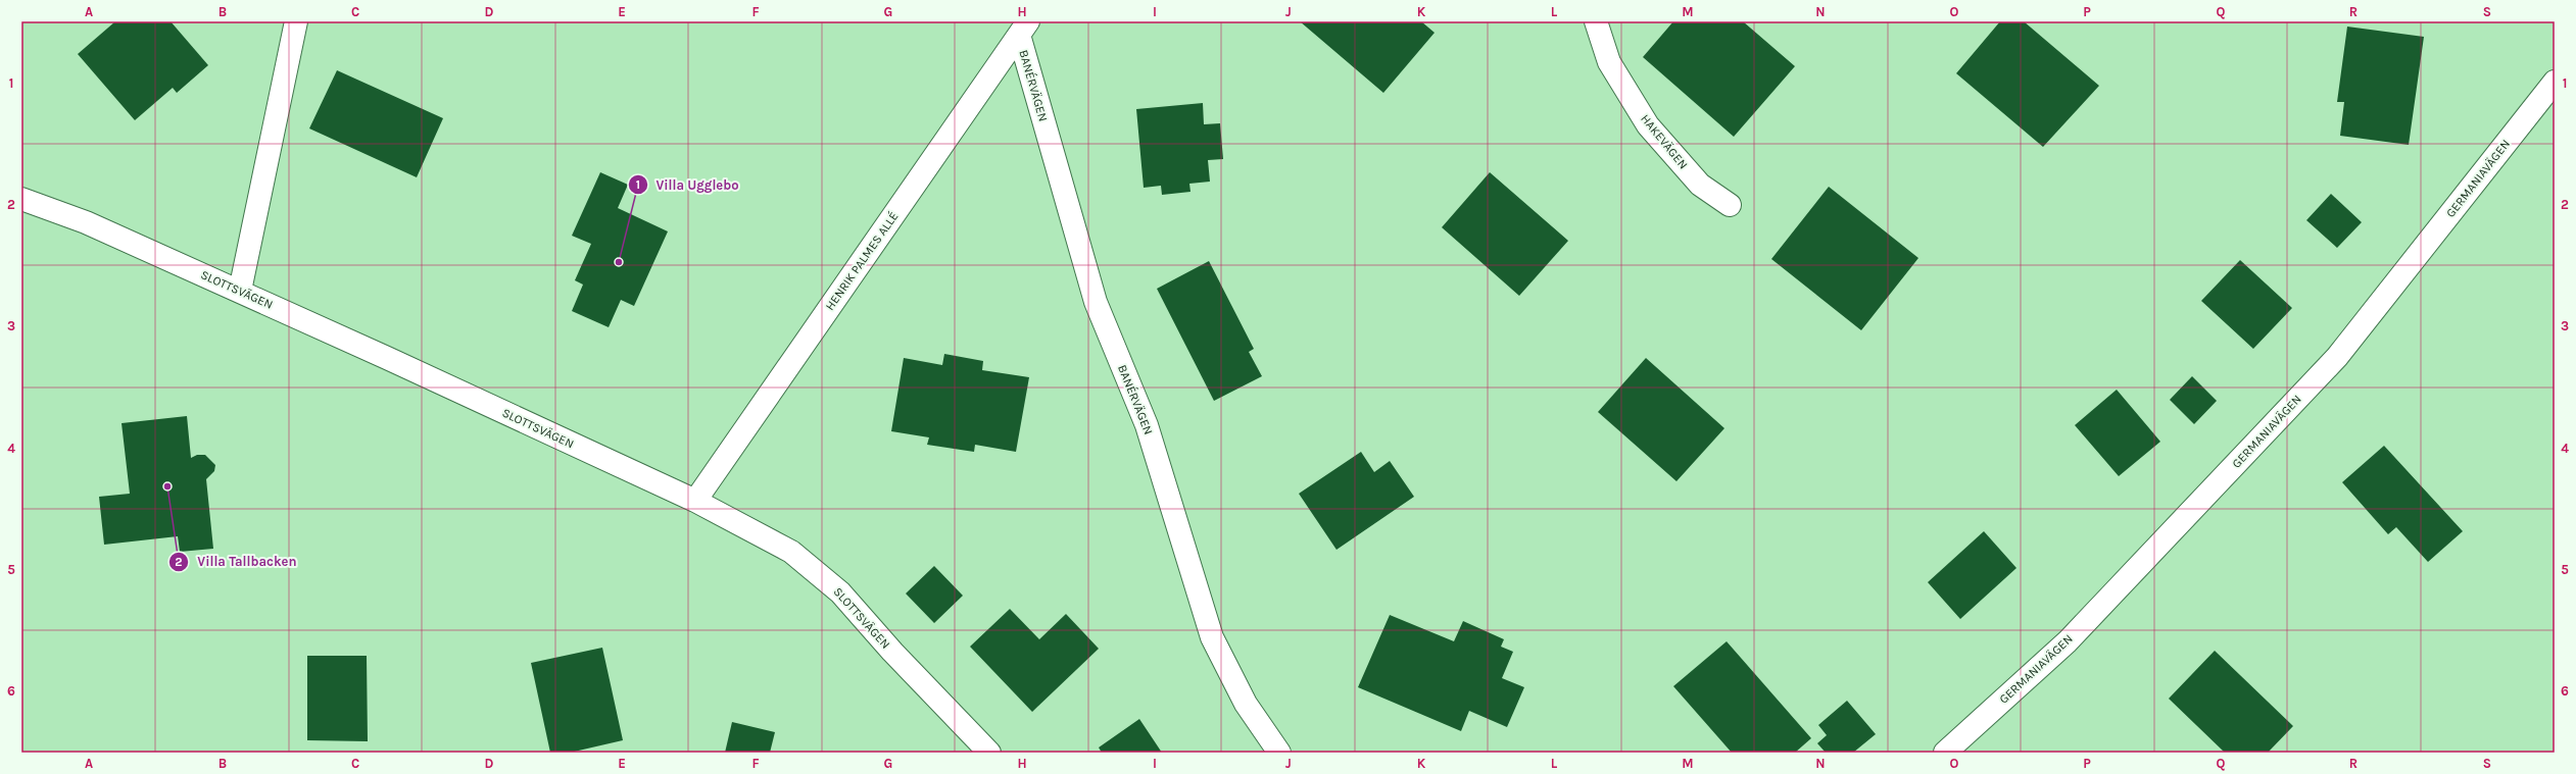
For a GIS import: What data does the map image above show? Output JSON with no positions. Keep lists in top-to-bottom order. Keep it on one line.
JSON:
{"streets":{"street":["BANÉRVÄGEN","HAKEVÄGEN","GERMANIAVÄGEN","HENRIK PALMES ALLÉ","SLOTTSVÄGEN"]},"crossings":[["BANÉRVÄGEN","HENRIK PALMES ALLÉ"],["HENRIK PALMES ALLÉ","SLOTTSVÄGEN"]],"places":["Villa Ugglebo","Villa Tallbacken"],"grid":{"columns":["A","B","C","D","E","F","G","H","I","J","K","L","M","N","O","P","Q","R","S"],"rows":["1","2","3","4","5","6"]}}
